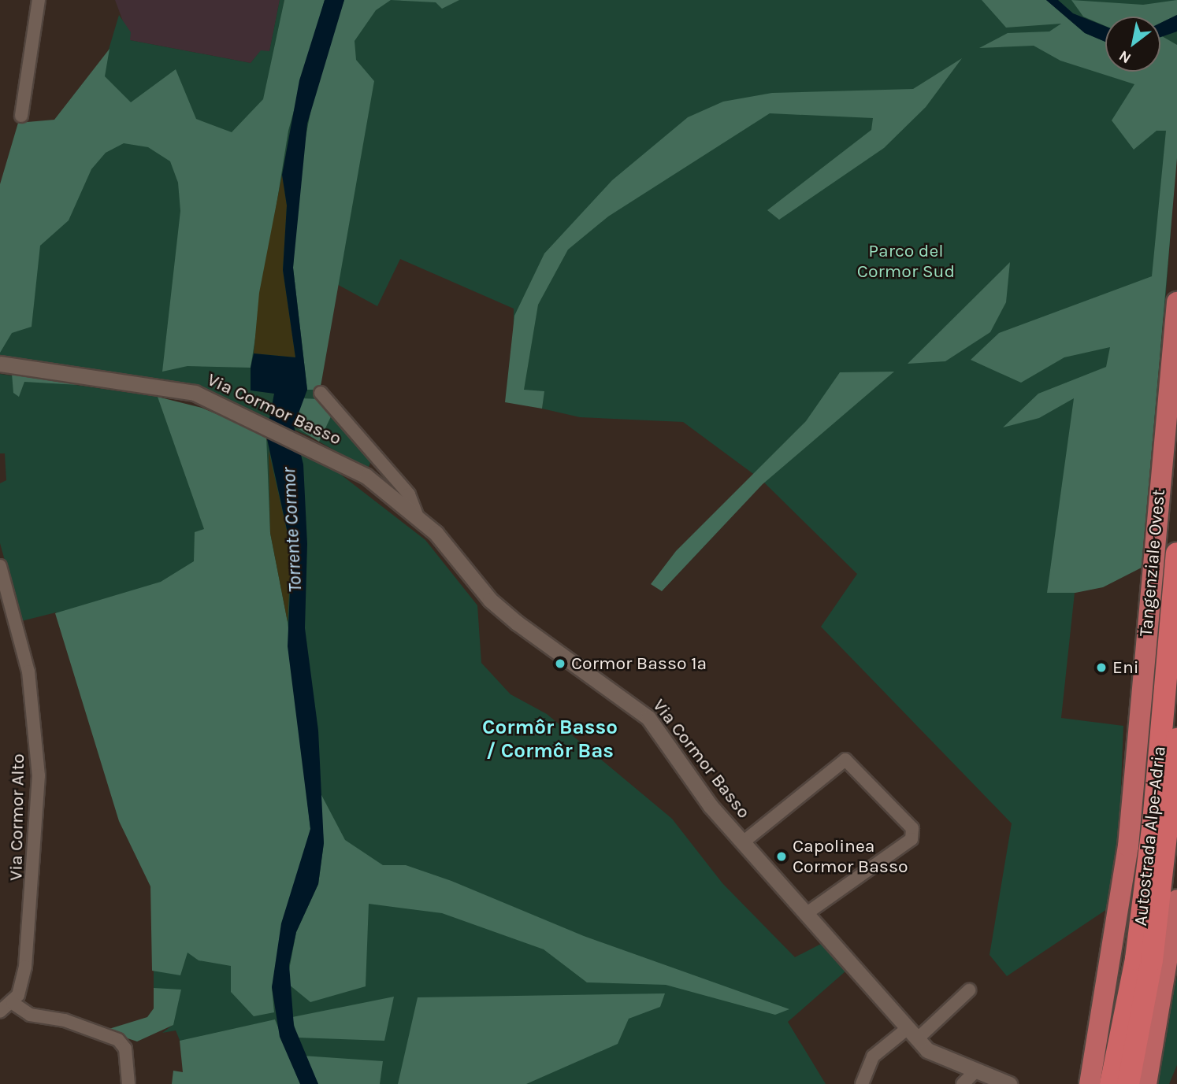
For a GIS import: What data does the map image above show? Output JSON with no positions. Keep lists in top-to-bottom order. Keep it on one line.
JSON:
{"streets":{"highway":["Tangenziale Ovest","Autostrada Alpe-Adria"],"street":["Via Cormor Basso","Via Cormor Alto"]},"districts":["Cormôr Basso / Cormôr Bas"],"water":["Torrente Cormor"],"parks":["Parco del Cormor Sud"],"places":["Cormor Basso 1ª","Eni","Capolinea Cormor Basso"],"north":"bottom left"}
